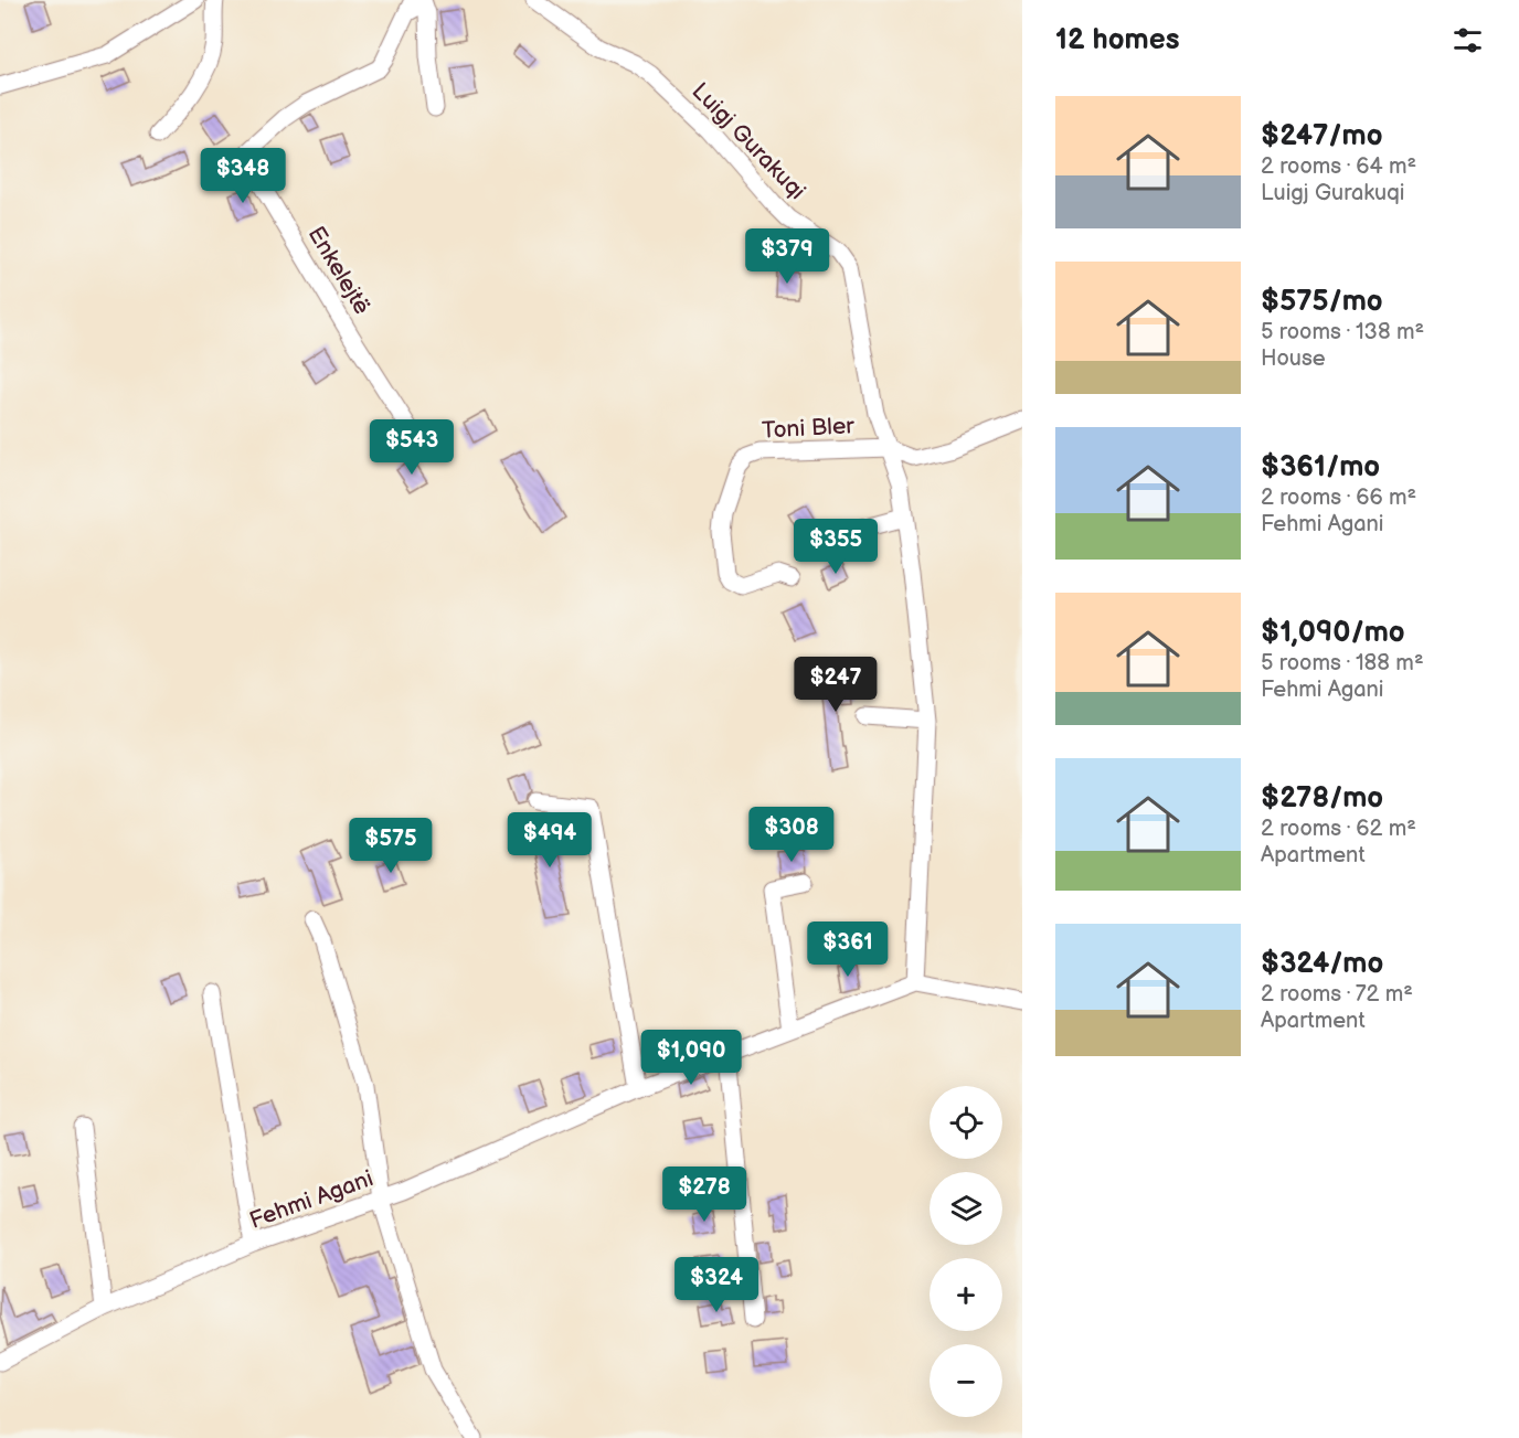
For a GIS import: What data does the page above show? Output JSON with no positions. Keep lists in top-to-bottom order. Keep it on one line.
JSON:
{"streets":{"street":["Luigj Gurakuqi","Enkelejtë","Toni Bler","Fehmi Agani"]},"crossings":[["Luigj Gurakuqi","Toni Bler"],["Luigj Gurakuqi","Fehmi Agani"]],"page":{"heading":"12 homes","list":[{"name":"$247/mo","note":"2 rooms · 64 m² · Luigj Gurakuqi"},{"name":"$575/mo","note":"5 rooms · 138 m² · House"},{"name":"$361/mo","note":"2 rooms · 66 m² · Fehmi Agani"},{"name":"$1,090/mo","note":"5 rooms · 188 m² · Fehmi Agani"},{"name":"$278/mo","note":"2 rooms · 62 m² · Apartment"},{"name":"$324/mo","note":"2 rooms · 72 m² · Apartment"}],"price":["$348","$379","$543","$355","$247","$308","$494","$575","$361","$1,090","$278","$324"],"map_buttons":["+","−"]}}
